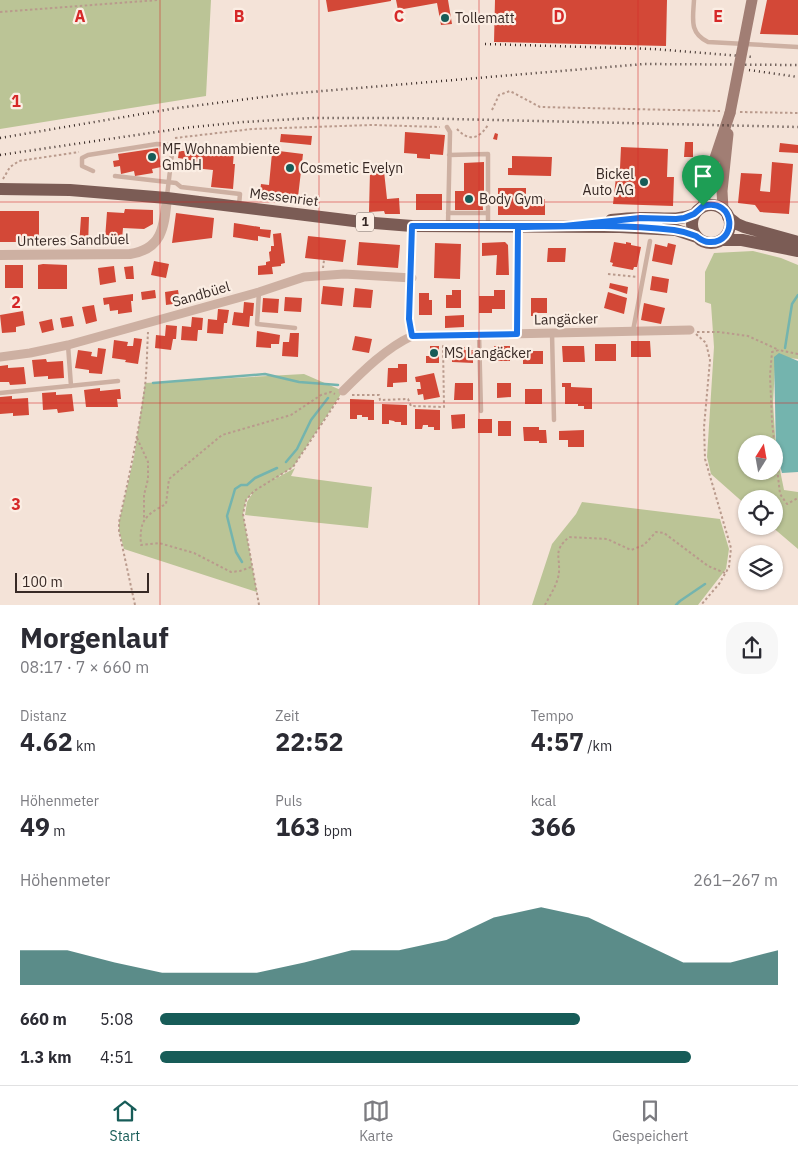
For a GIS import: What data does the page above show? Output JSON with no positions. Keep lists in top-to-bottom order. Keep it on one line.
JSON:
{"streets":{"main road":["Messenriet","1"],"street":["Unteres Sandbüel","Sandbüel","Langäcker"]},"crossings":[["Messenriet","Unteres Sandbüel"]],"places":["Tollematt","MF Wohnambiente GmbH","Cosmetic Evelyn","Bickel Auto AG","Body Gym","MS Langäcker"],"scale_bar":"100 m","north":"top","page":{"scale":"100 m","heading":["Morgenlauf","08:17 · 7 × 660 m"],"stats":[["Distanz","4.62 km"],["Zeit","22:52"],["Tempo","4:57 /km"],["Höhenmeter","49 m"],["Puls","163 bpm"],["kcal","366"]],"chart":["Höhenmeter","261–267 m"],"list":[{"name":"660 m","note":"5:08"},{"name":"1.3 km","note":"4:51"}],"tabs":["Start","Karte","Gespeichert"]},"grid":{"columns":["A","B","C","D","E"],"rows":["1","2","3"]}}
